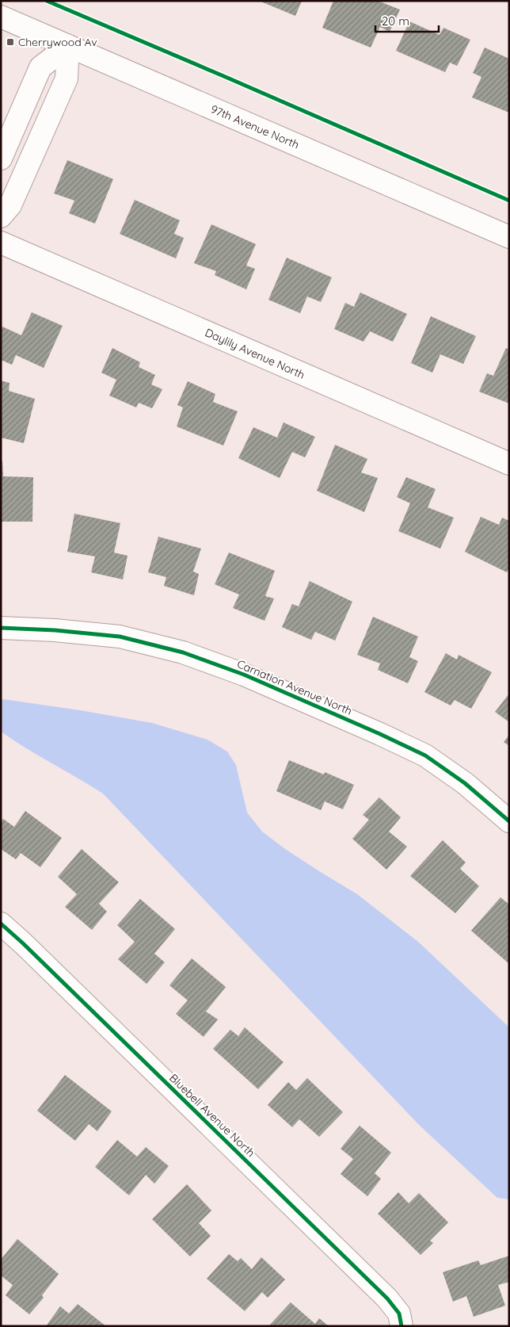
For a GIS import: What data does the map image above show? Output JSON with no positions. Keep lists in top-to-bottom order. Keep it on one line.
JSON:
{"streets":{"street":["97th Avenue North","Daylily Avenue North","Carnation Avenue North","Bluebell Avenue North"]},"places":{"transit":["Cherrywood Av"]},"scale_bar":"20 m"}
